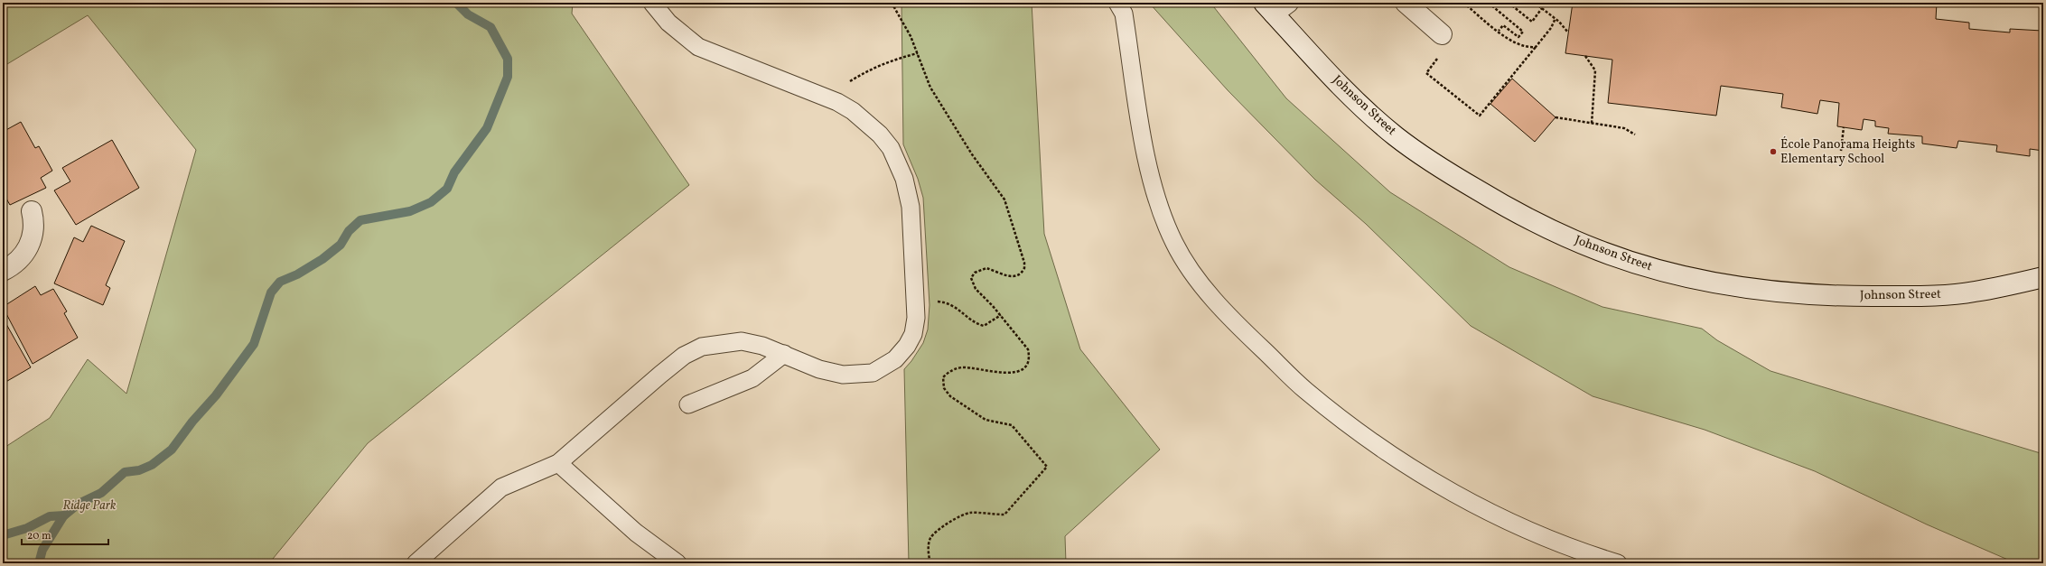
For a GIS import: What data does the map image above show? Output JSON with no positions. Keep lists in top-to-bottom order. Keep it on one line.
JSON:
{"streets":{"street":["Johnson Street"]},"parks":["Ridge Park"],"places":["École Panorama Heights Elementary School"],"scale_bar":"20 m"}
